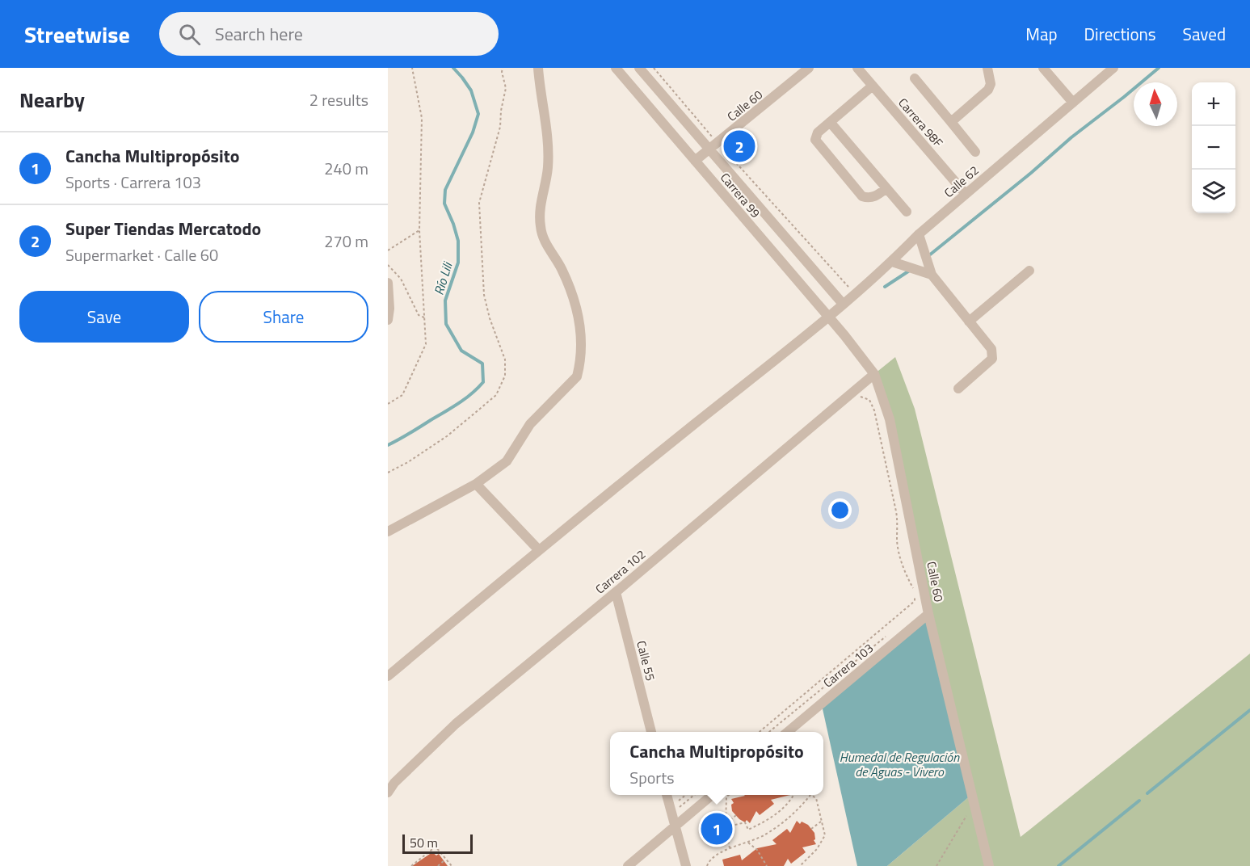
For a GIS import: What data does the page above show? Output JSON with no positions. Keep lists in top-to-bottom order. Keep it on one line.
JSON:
{"streets":{"street":["Calle 60","Carrera 98F","Calle 62","Carrera 99","Carrera 102","Calle 55","Carrera 103"]},"crossings":[["Calle 60","Calle 62"],["Calle 60","Carrera 99"],["Calle 60","Carrera 102"],["Calle 60","Carrera 103"],["Carrera 98F","Calle 62"],["Calle 62","Carrera 99"],["Carrera 102","Calle 55"]],"water":["Río Lili","Humedal de Regulación de Aguas - Vivero"],"scale_bar":"50 m","north":"top","page":{"header":"Streetwise","search":"Search here","nav":["Map","Directions","Saved"],"heading":["Nearby","2 results"],"map_buttons":["+","−"],"pins":["2","1"],"list":[{"mark":"1","name":"Cancha Multipropósito","note":"Sports · Carrera 103","value":"240 m"},{"mark":"2","name":"Super Tiendas Mercatodo","note":"Supermarket · Calle 60","value":"270 m"}],"buttons":["Save","Share"],"popup":["Cancha Multipropósito","Sports"],"scale":"50 m"}}
